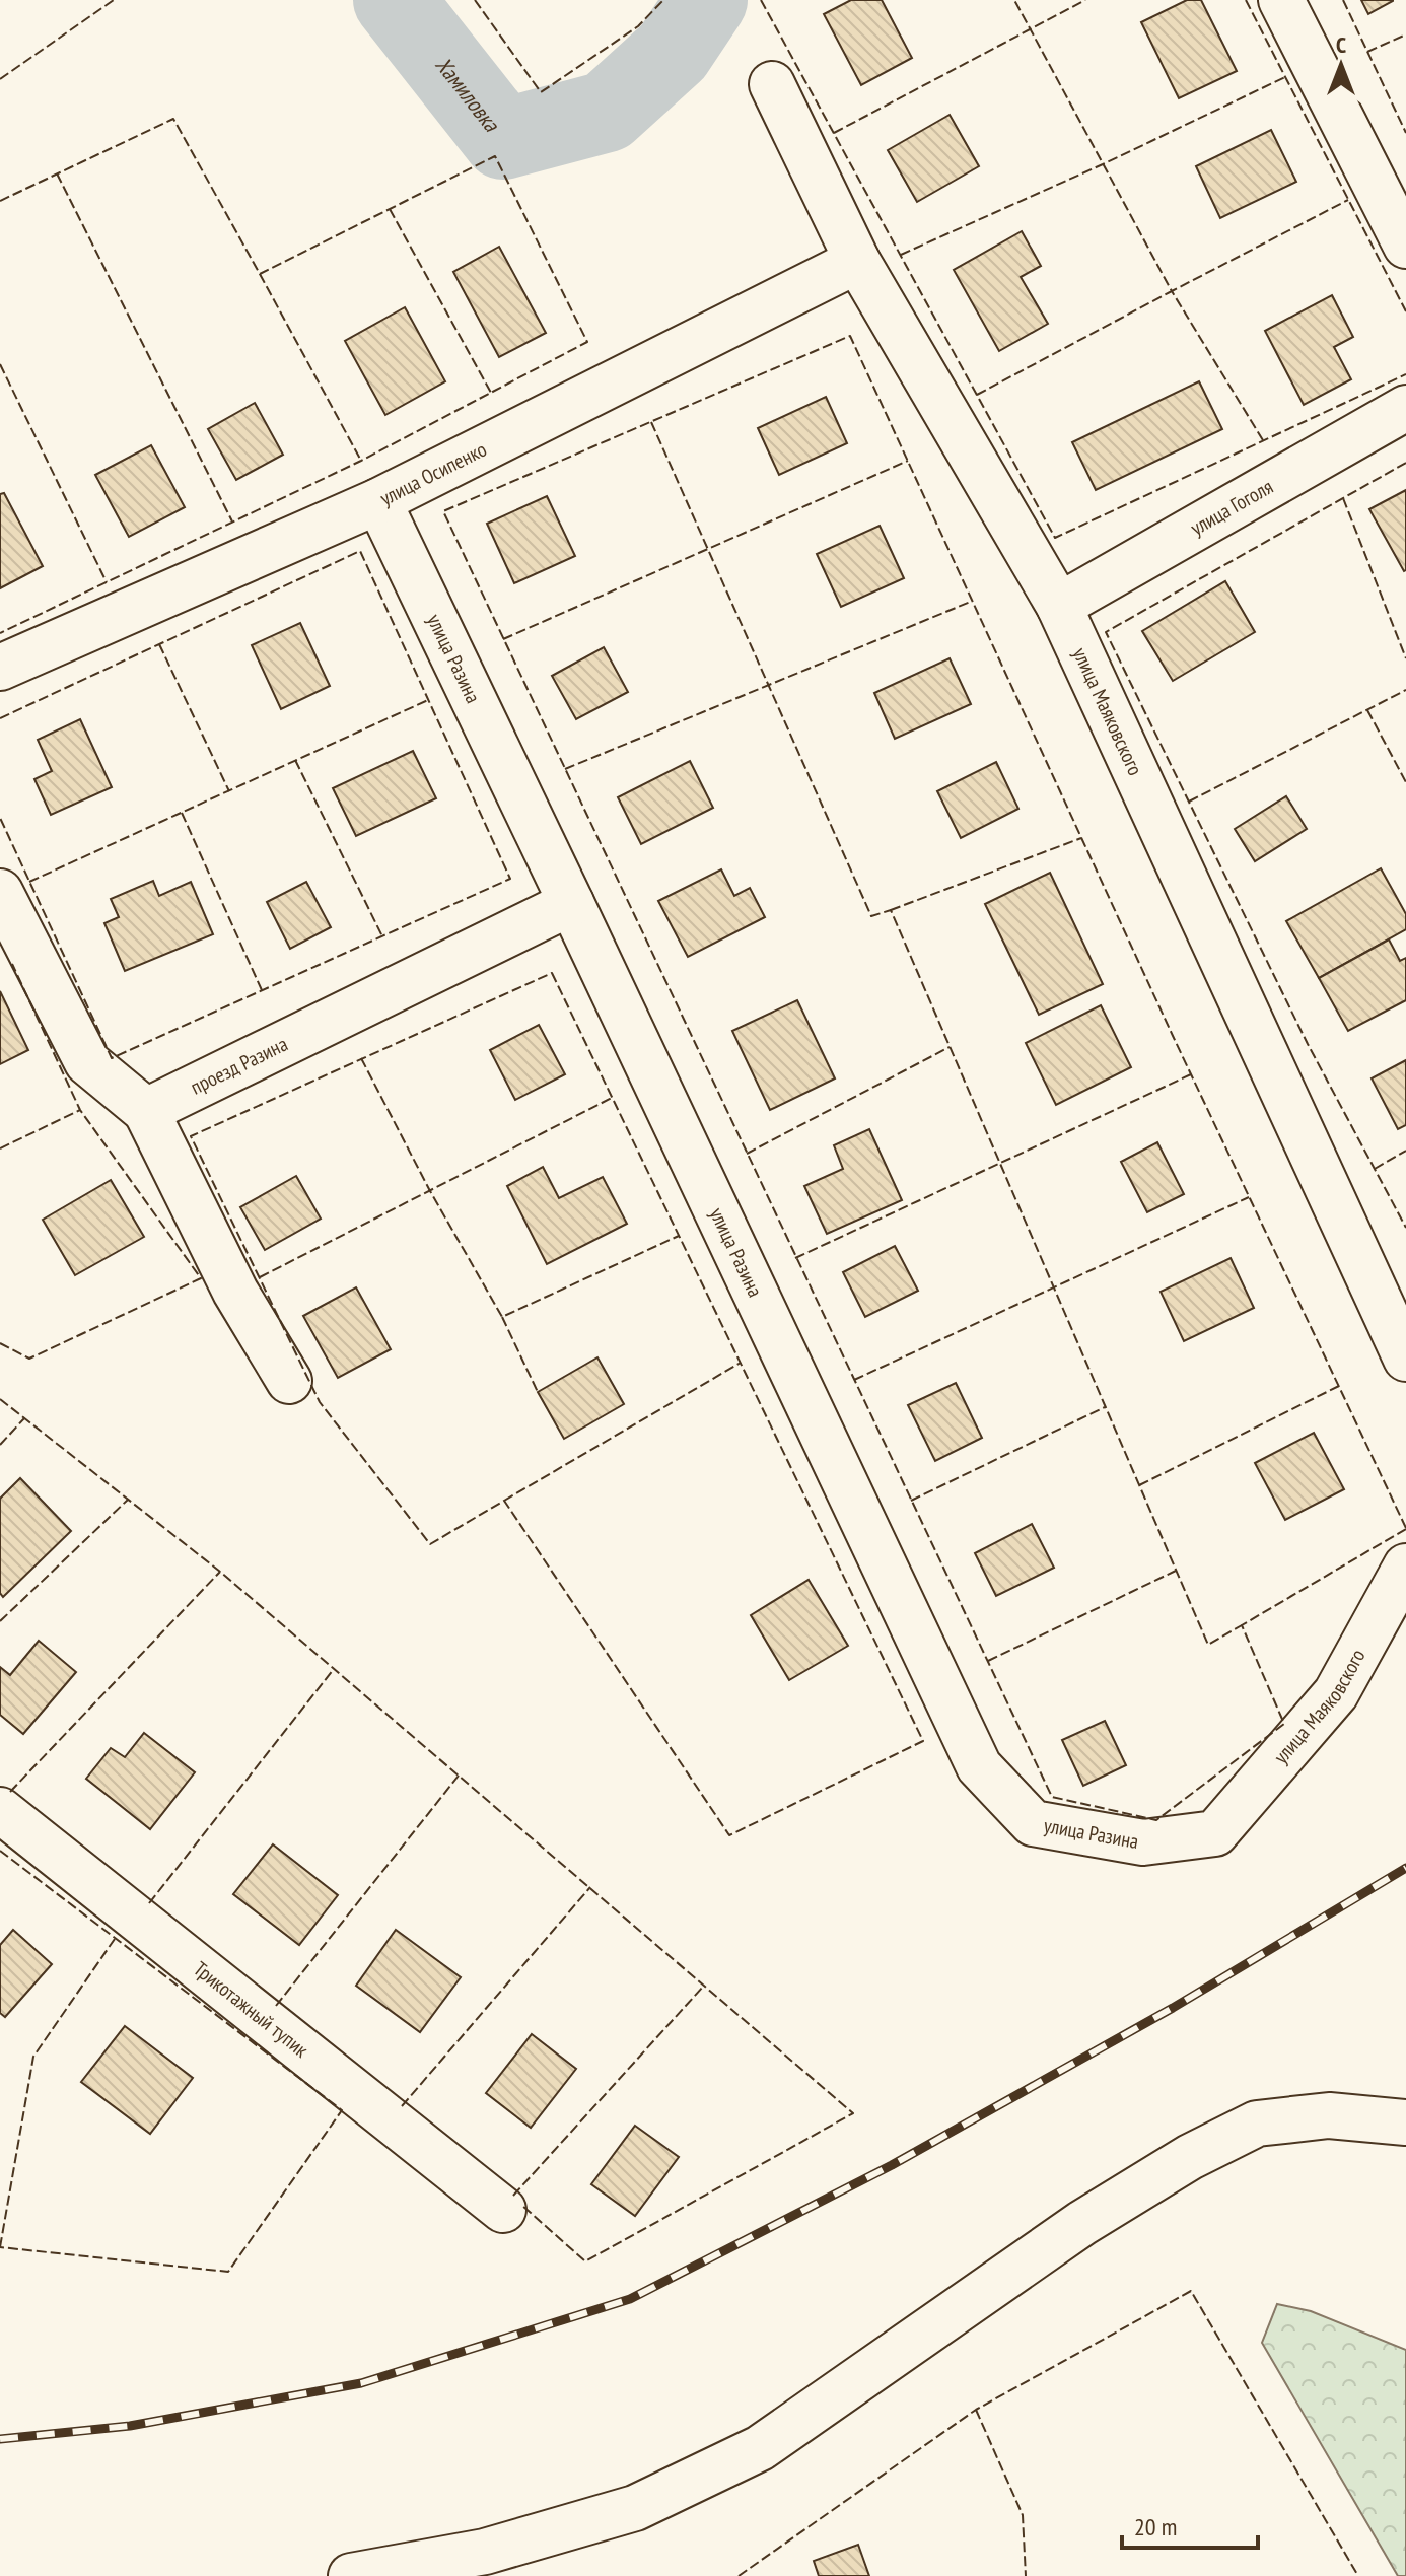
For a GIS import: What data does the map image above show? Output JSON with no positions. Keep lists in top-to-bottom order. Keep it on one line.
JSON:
{"streets":{"street":["улица Осипенко","улица Гоголя","улица Разина","улица Маяковского","проезд Разина","Трикотажный тупик"]},"crossings":[["улица Осипенко","улица Разина"],["улица Осипенко","улица Маяковского"],["улица Гоголя","улица Маяковского"],["улица Разина","улица Маяковского"],["улица Разина","проезд Разина"]],"water":["Хамиловка"],"scale_bar":"20 m","north":"top"}
